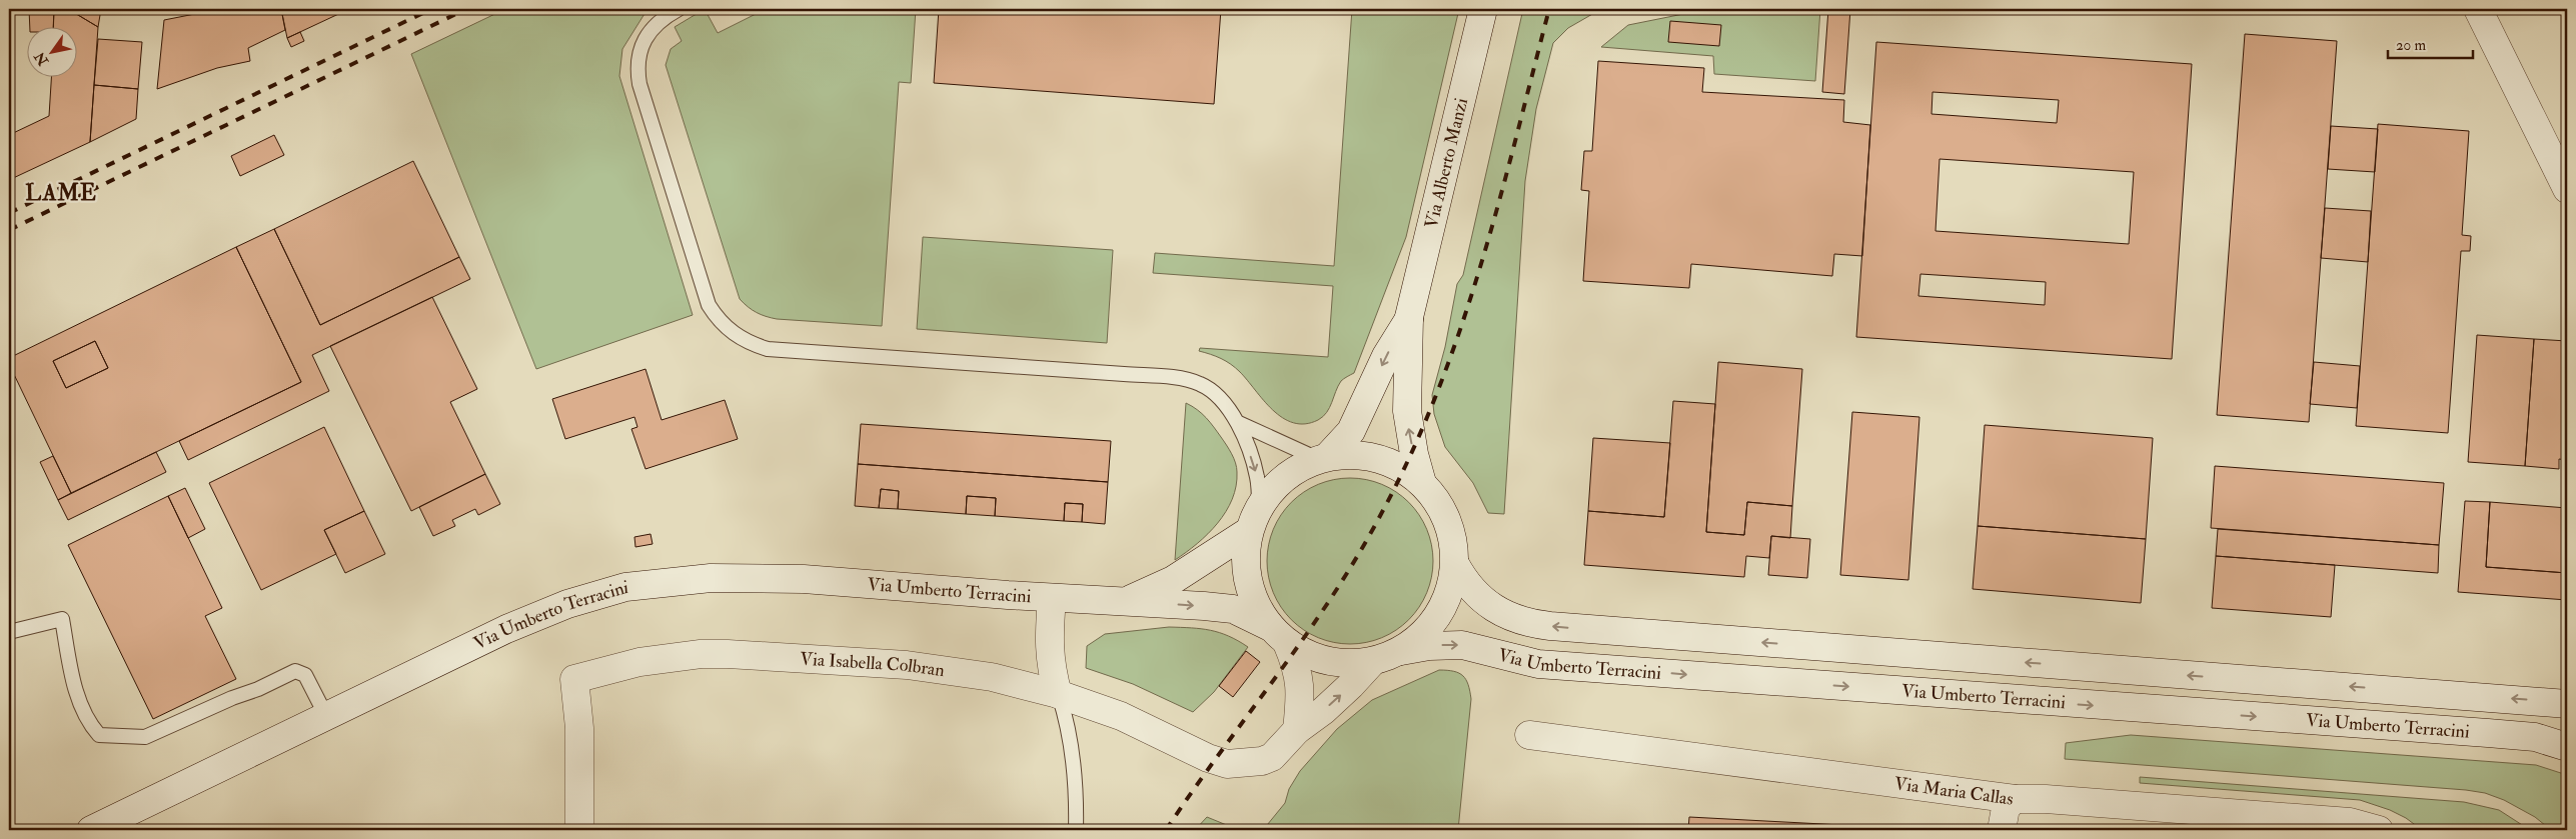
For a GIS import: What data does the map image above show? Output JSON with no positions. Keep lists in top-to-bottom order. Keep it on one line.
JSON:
{"streets":{"street":["Via Alberto Manzi","Via Umberto Terracini","Via Isabella Colbran","Via Maria Callas"]},"crossings":[["Via Umberto Terracini","Via Isabella Colbran"]],"districts":["LAME"],"scale_bar":"20 m","north":"bottom left"}
